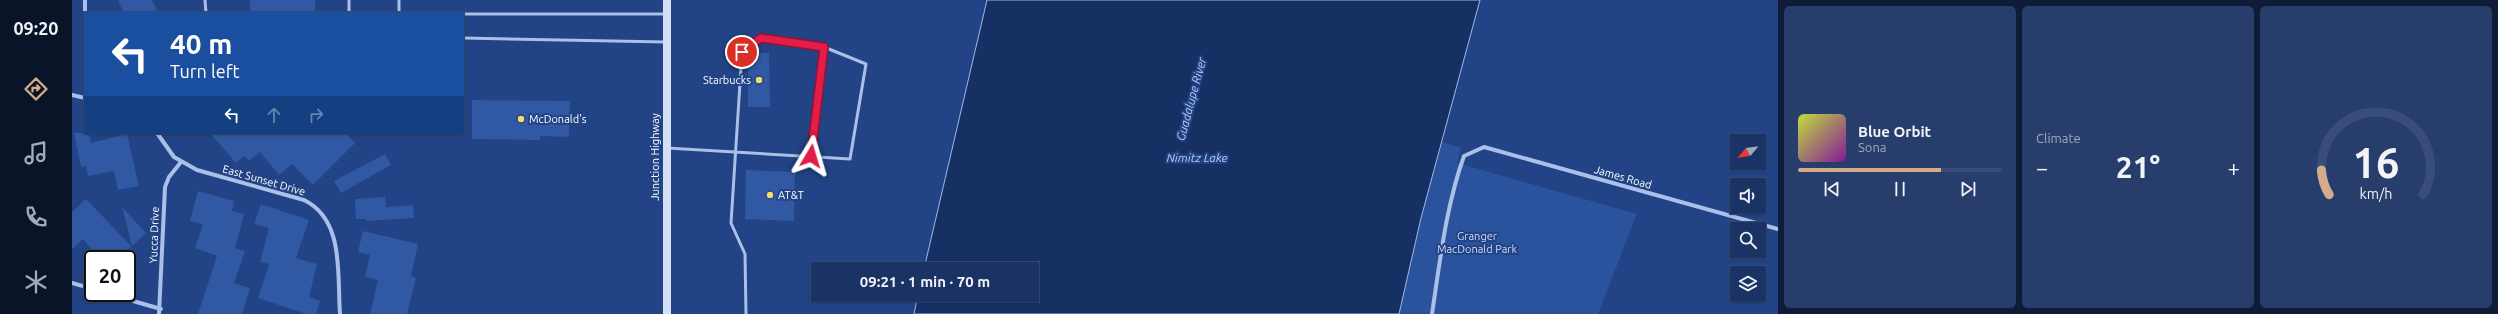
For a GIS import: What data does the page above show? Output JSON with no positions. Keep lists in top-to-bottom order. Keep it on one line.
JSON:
{"streets":{"main road":["Junction Highway"],"street":["James Road","East Sunset Drive","Yucca Drive"]},"crossings":[["East Sunset Drive","Yucca Drive"]],"water":["Guadalupe River","Nimitz Lake"],"parks":["Granger MacDonald Park"],"places":["Starbucks","McDonald's","AT&T"],"north":"bottom left","page":{"tabs":"09:20","tile":"Climate","turn":["40 m","Turn left"],"song":["Blue Orbit","Sona"],"heat":["−","21°","+"],"limit":"20","trip":"09:21 · 1 min · 70 m","gauge":["16","km/h"]}}
